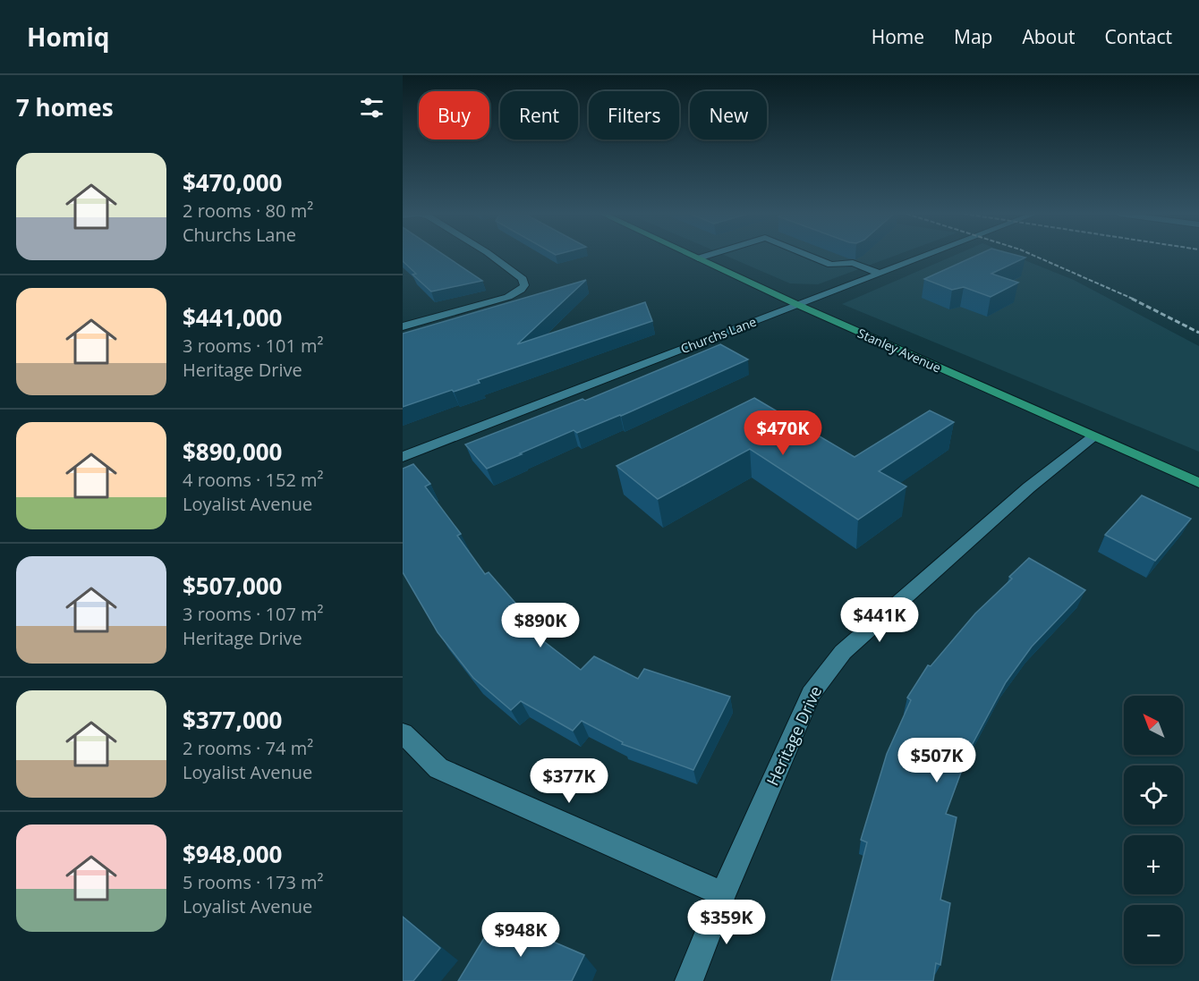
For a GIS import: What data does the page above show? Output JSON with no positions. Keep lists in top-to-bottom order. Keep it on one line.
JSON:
{"streets":{"main road":["Stanley Avenue"],"street":["Churchs Lane","Heritage Drive"]},"crossings":[["Churchs Lane","Stanley Avenue"],["Stanley Avenue","Heritage Drive"]],"north":"top left","page":{"header":"Homiq","nav":["Home","Map","About","Contact"],"heading":"7 homes","chip":["Buy","Rent","Filters","New"],"list":[{"name":"$470,000","note":"2 rooms · 80 m² · Churchs Lane"},{"name":"$441,000","note":"3 rooms · 101 m² · Heritage Drive"},{"name":"$890,000","note":"4 rooms · 152 m² · Loyalist Avenue"},{"name":"$507,000","note":"3 rooms · 107 m² · Heritage Drive"},{"name":"$377,000","note":"2 rooms · 74 m² · Loyalist Avenue"},{"name":"$948,000","note":"5 rooms · 173 m² · Loyalist Avenue"}],"price":["$470K","$441K","$890K","$507K","$377K","$359K","$948K"],"map_buttons":["+","−"]}}
